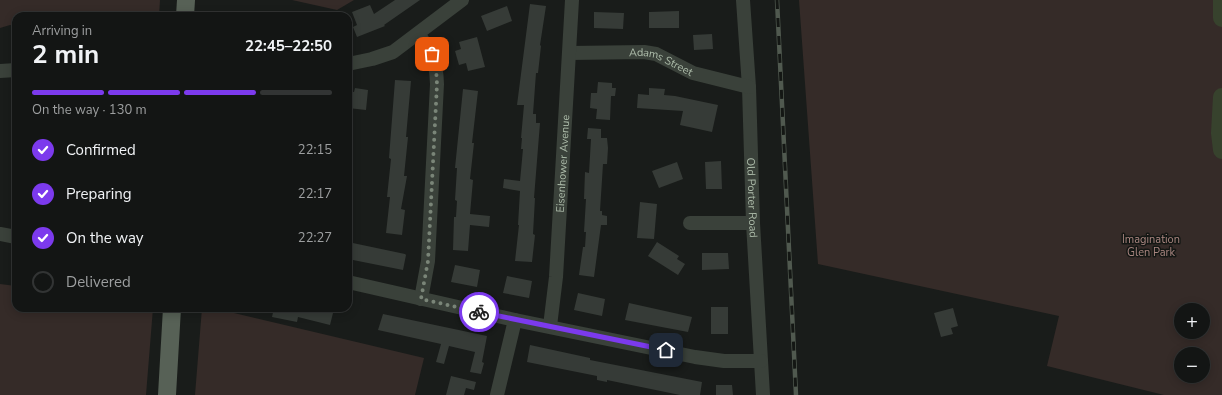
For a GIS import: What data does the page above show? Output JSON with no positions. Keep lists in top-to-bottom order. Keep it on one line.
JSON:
{"streets":{"street":["Adams Street","Eisenhower Avenue","Old Porter Road"]},"crossings":[["Adams Street","Eisenhower Avenue"],["Adams Street","Old Porter Road"]],"parks":["Imagination Glen Park"],"page":{"heading":["2 min","Arriving in","22:45–22:50"],"bar":"On the way · 130 m","list":[["Confirmed","22:15"],["Preparing","22:17"],["On the way","22:27"],"Delivered"],"map_buttons":["+","−"]}}
